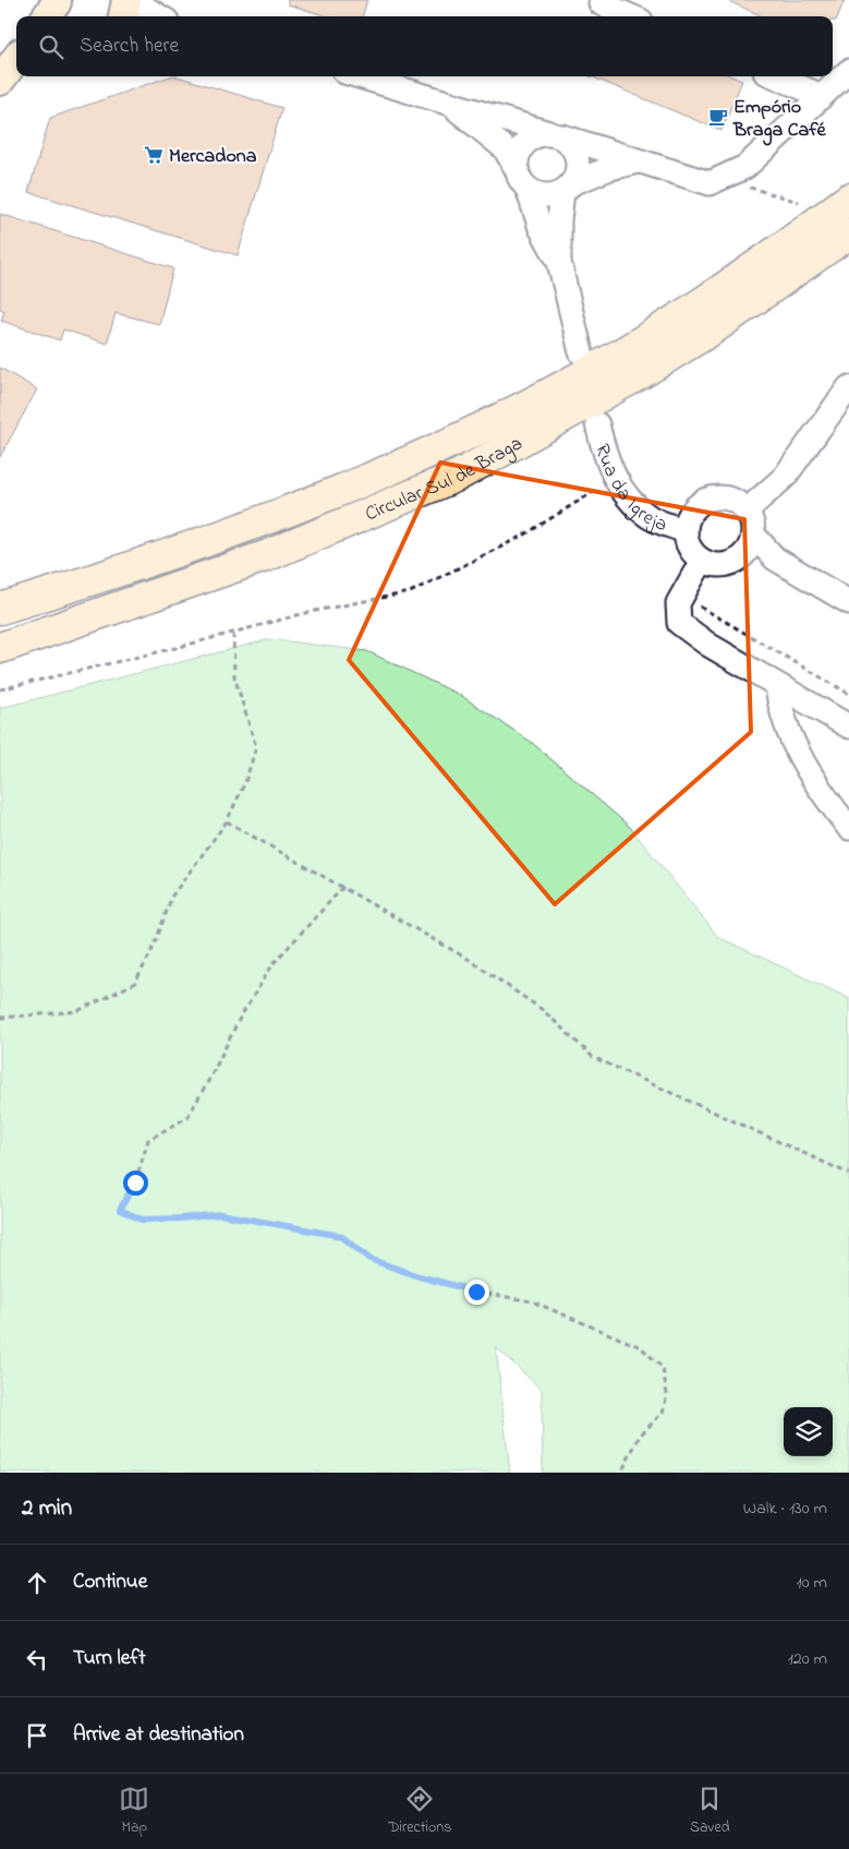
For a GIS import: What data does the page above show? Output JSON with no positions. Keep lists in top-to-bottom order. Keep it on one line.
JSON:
{"streets":{"highway":["Circular Sul de Braga"],"street":["Rua da Igreja"]},"places":{"cafe":["Empório Braga Café"],"supermarket":["Mercadona"]},"page":{"search":"Search here","heading":["2 min","Walk · 130 m"],"list":[["Continue","10 m"],["Turn left","120 m"],"Arrive at destination"],"nav":["Map","Directions","Saved"]}}
